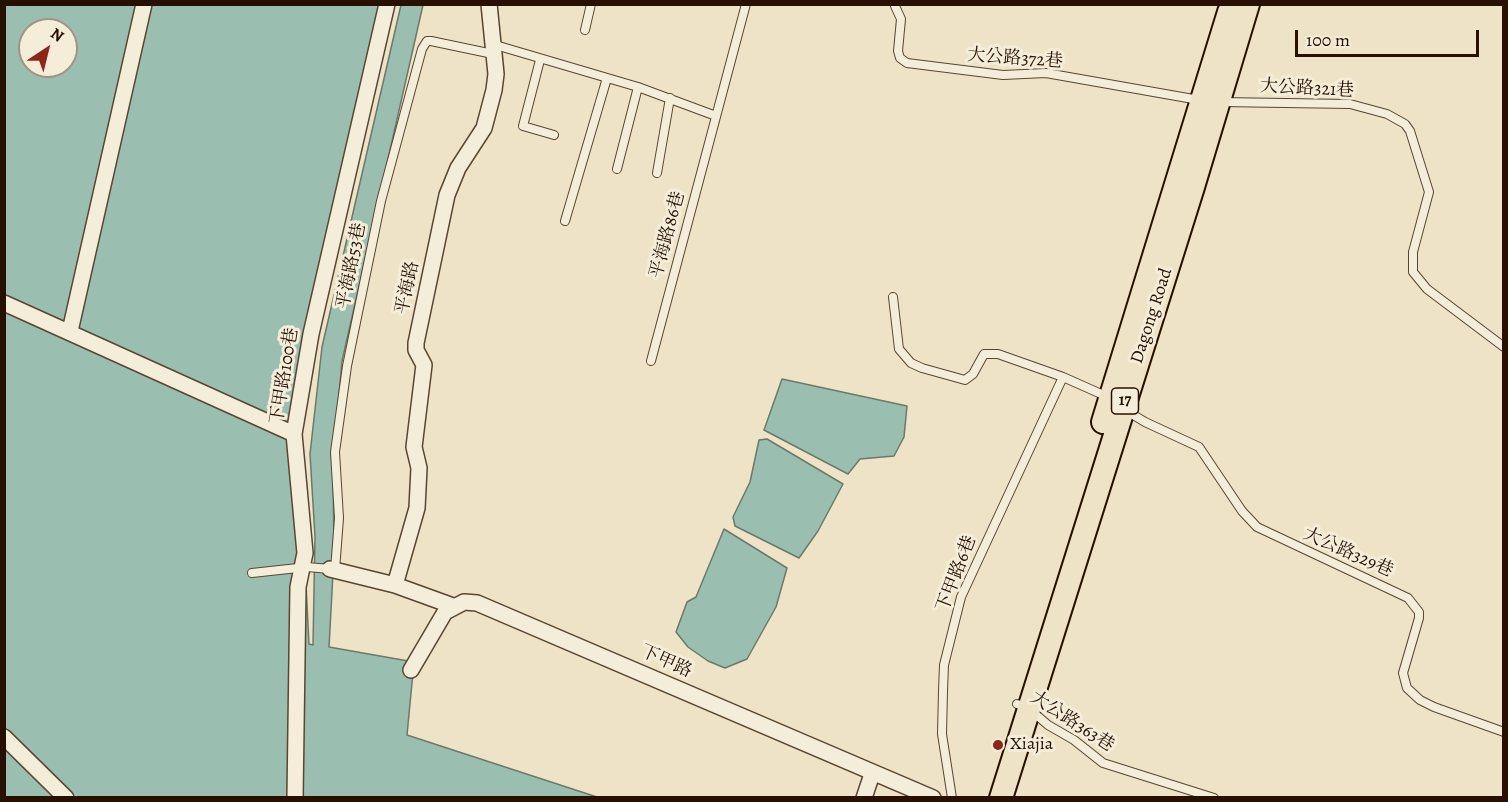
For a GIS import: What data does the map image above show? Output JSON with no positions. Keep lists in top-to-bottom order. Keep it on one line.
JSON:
{"streets":{"main road":["Dagong Road","17"],"street":["平海路","下甲路100巷","下甲路"],"lane":["大公路372巷","大公路321巷","平海路86巷","平海路53巷","大公路329巷","下甲路6巷","大公路363巷"]},"crossings":[["大公路372巷","大公路321巷"],["大公路372巷","Dagong Road"],["大公路321巷","Dagong Road"],["平海路53巷","平海路"],["Dagong Road","大公路329巷"],["Dagong Road","大公路363巷"],["大公路329巷","下甲路6巷"]],"places":["Xiajia"],"scale_bar":"100 m","north":"top right"}
